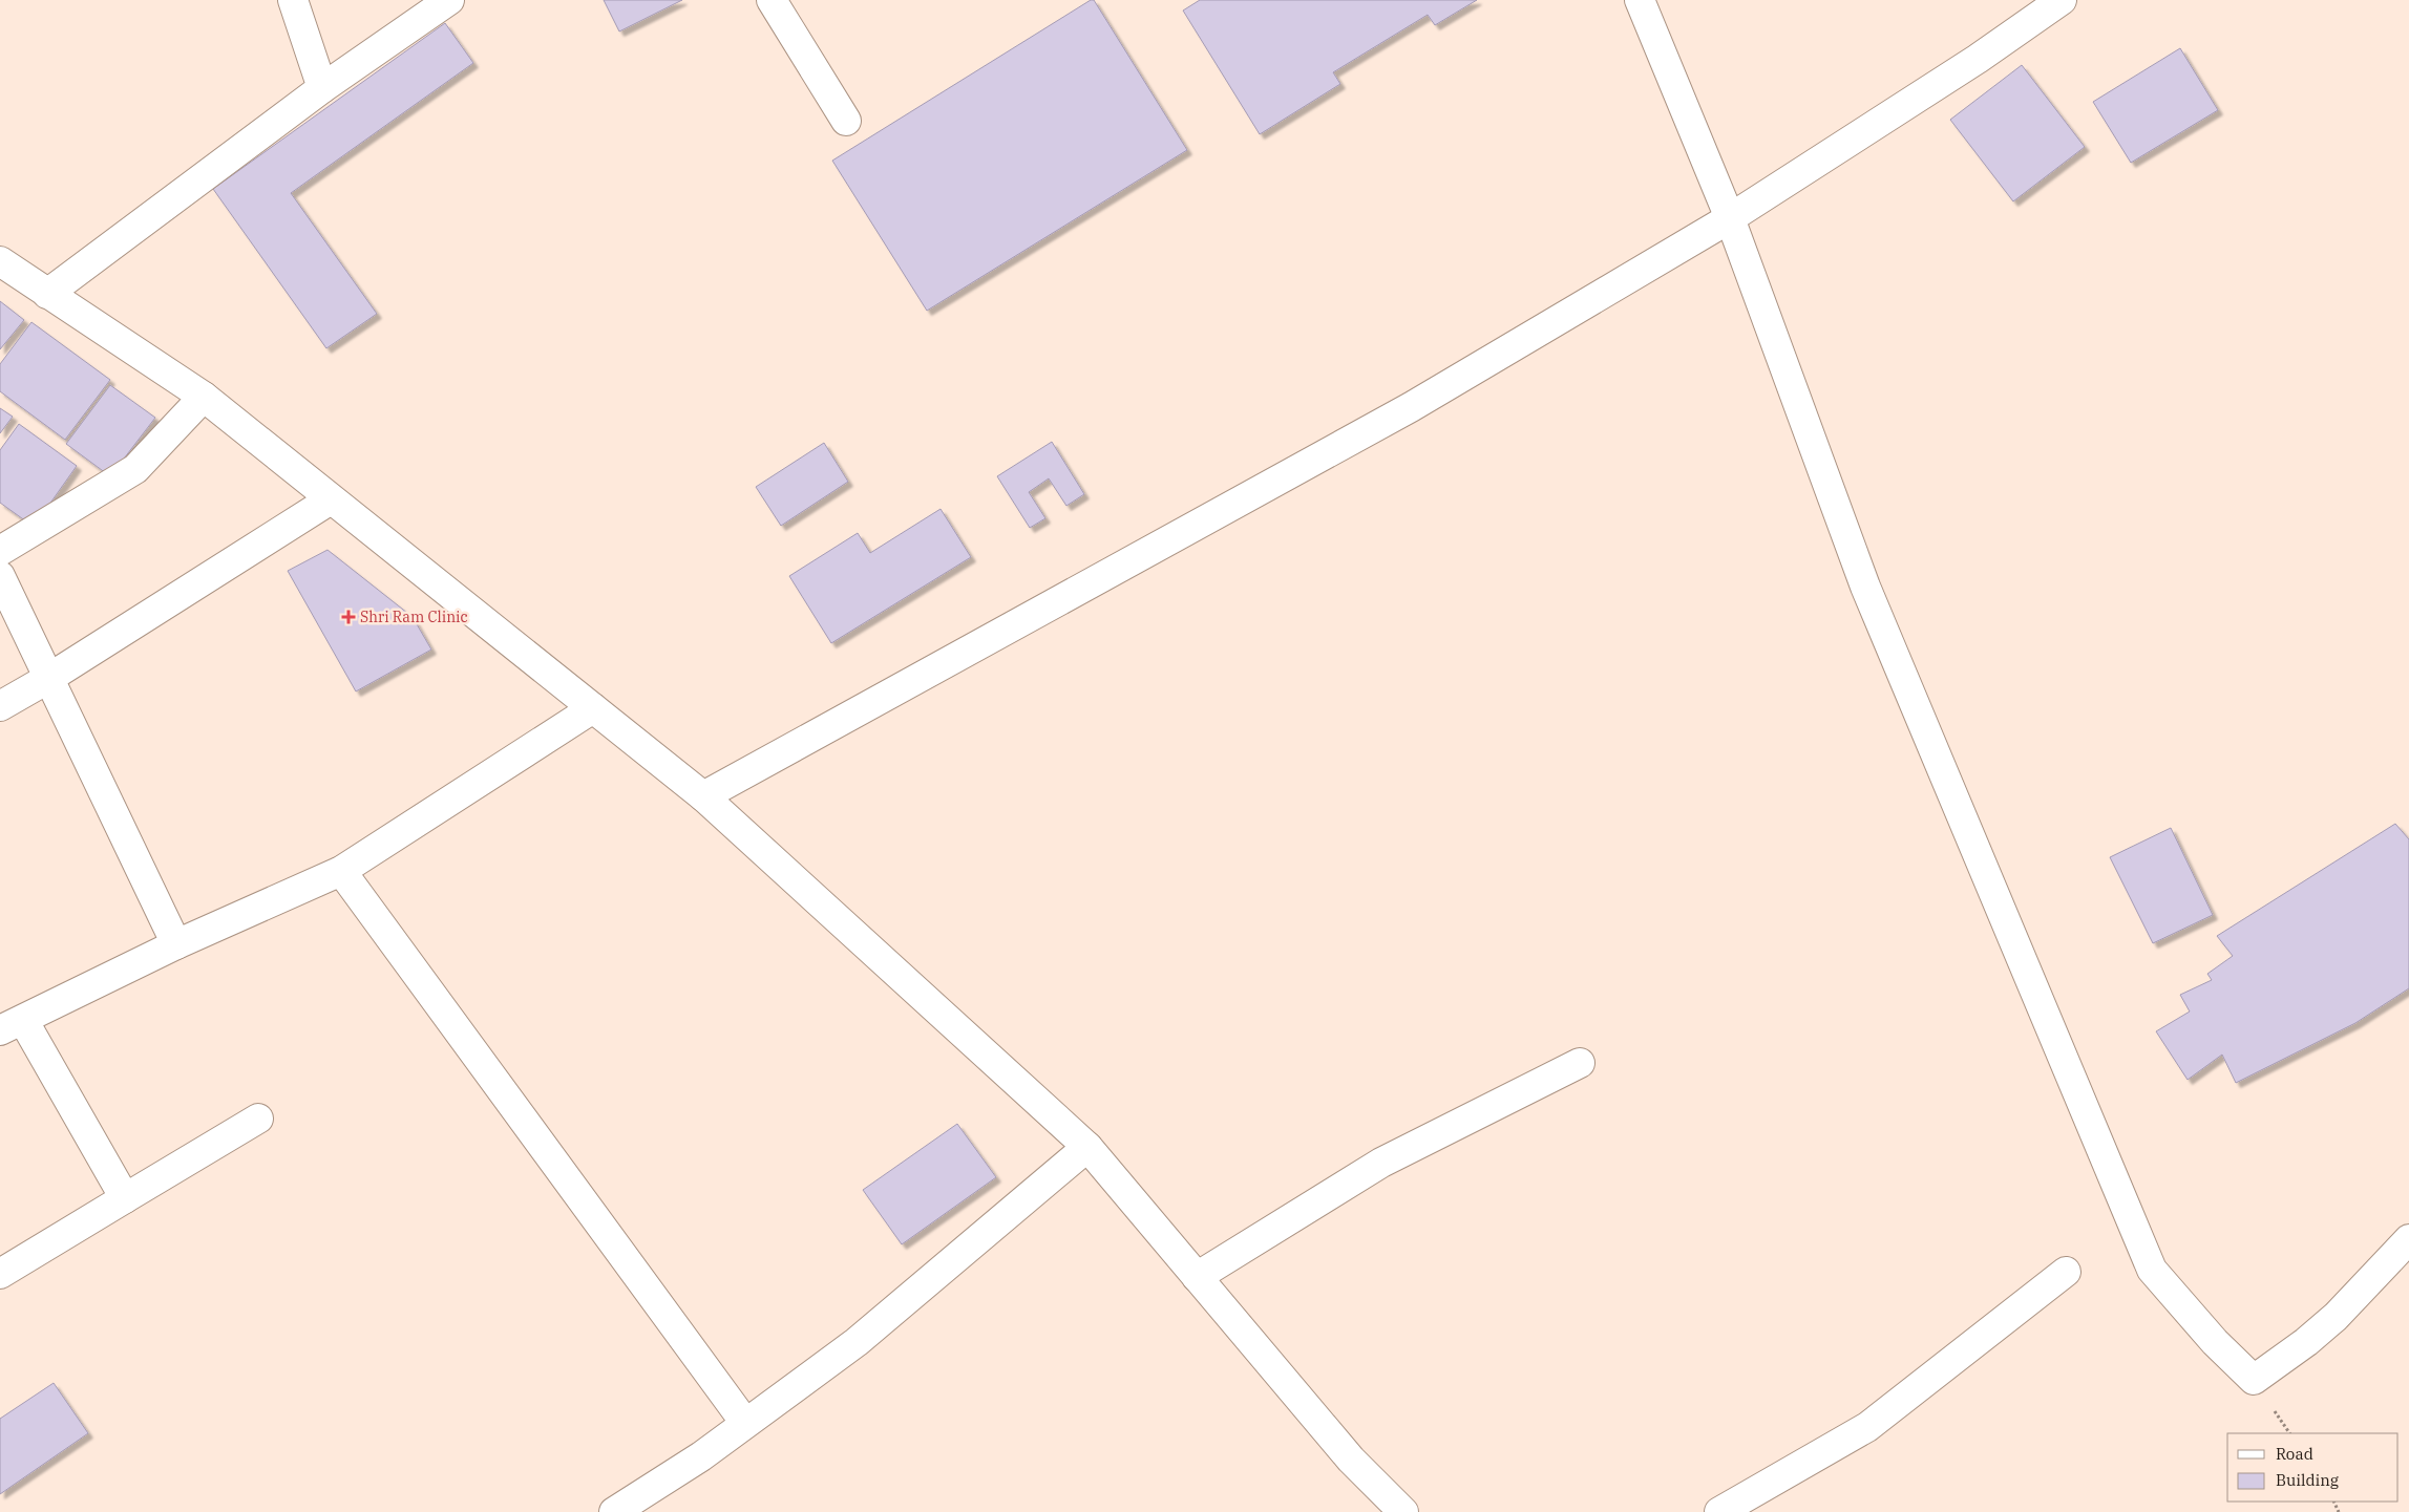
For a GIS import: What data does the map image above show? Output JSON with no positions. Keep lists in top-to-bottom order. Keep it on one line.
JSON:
{"places":{"health":["Shri Ram Clinic"]},"legend":["Road","Building"]}
